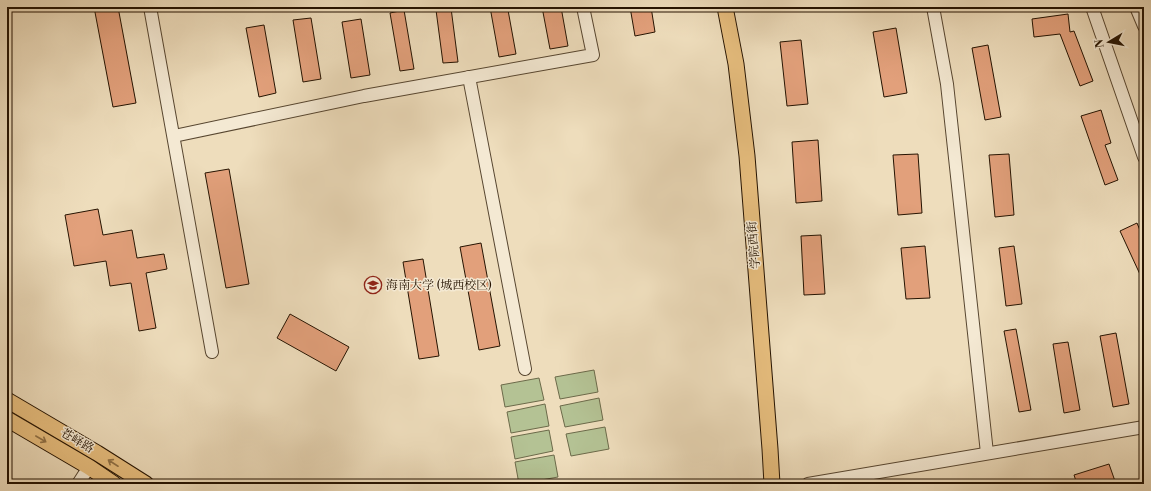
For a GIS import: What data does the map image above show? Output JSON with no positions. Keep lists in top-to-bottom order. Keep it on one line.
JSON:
{"streets":{"main road":["学院西街","苍峄路"]},"places":{"school or university":["海南大学 (城西校区)"]},"north":"left"}
